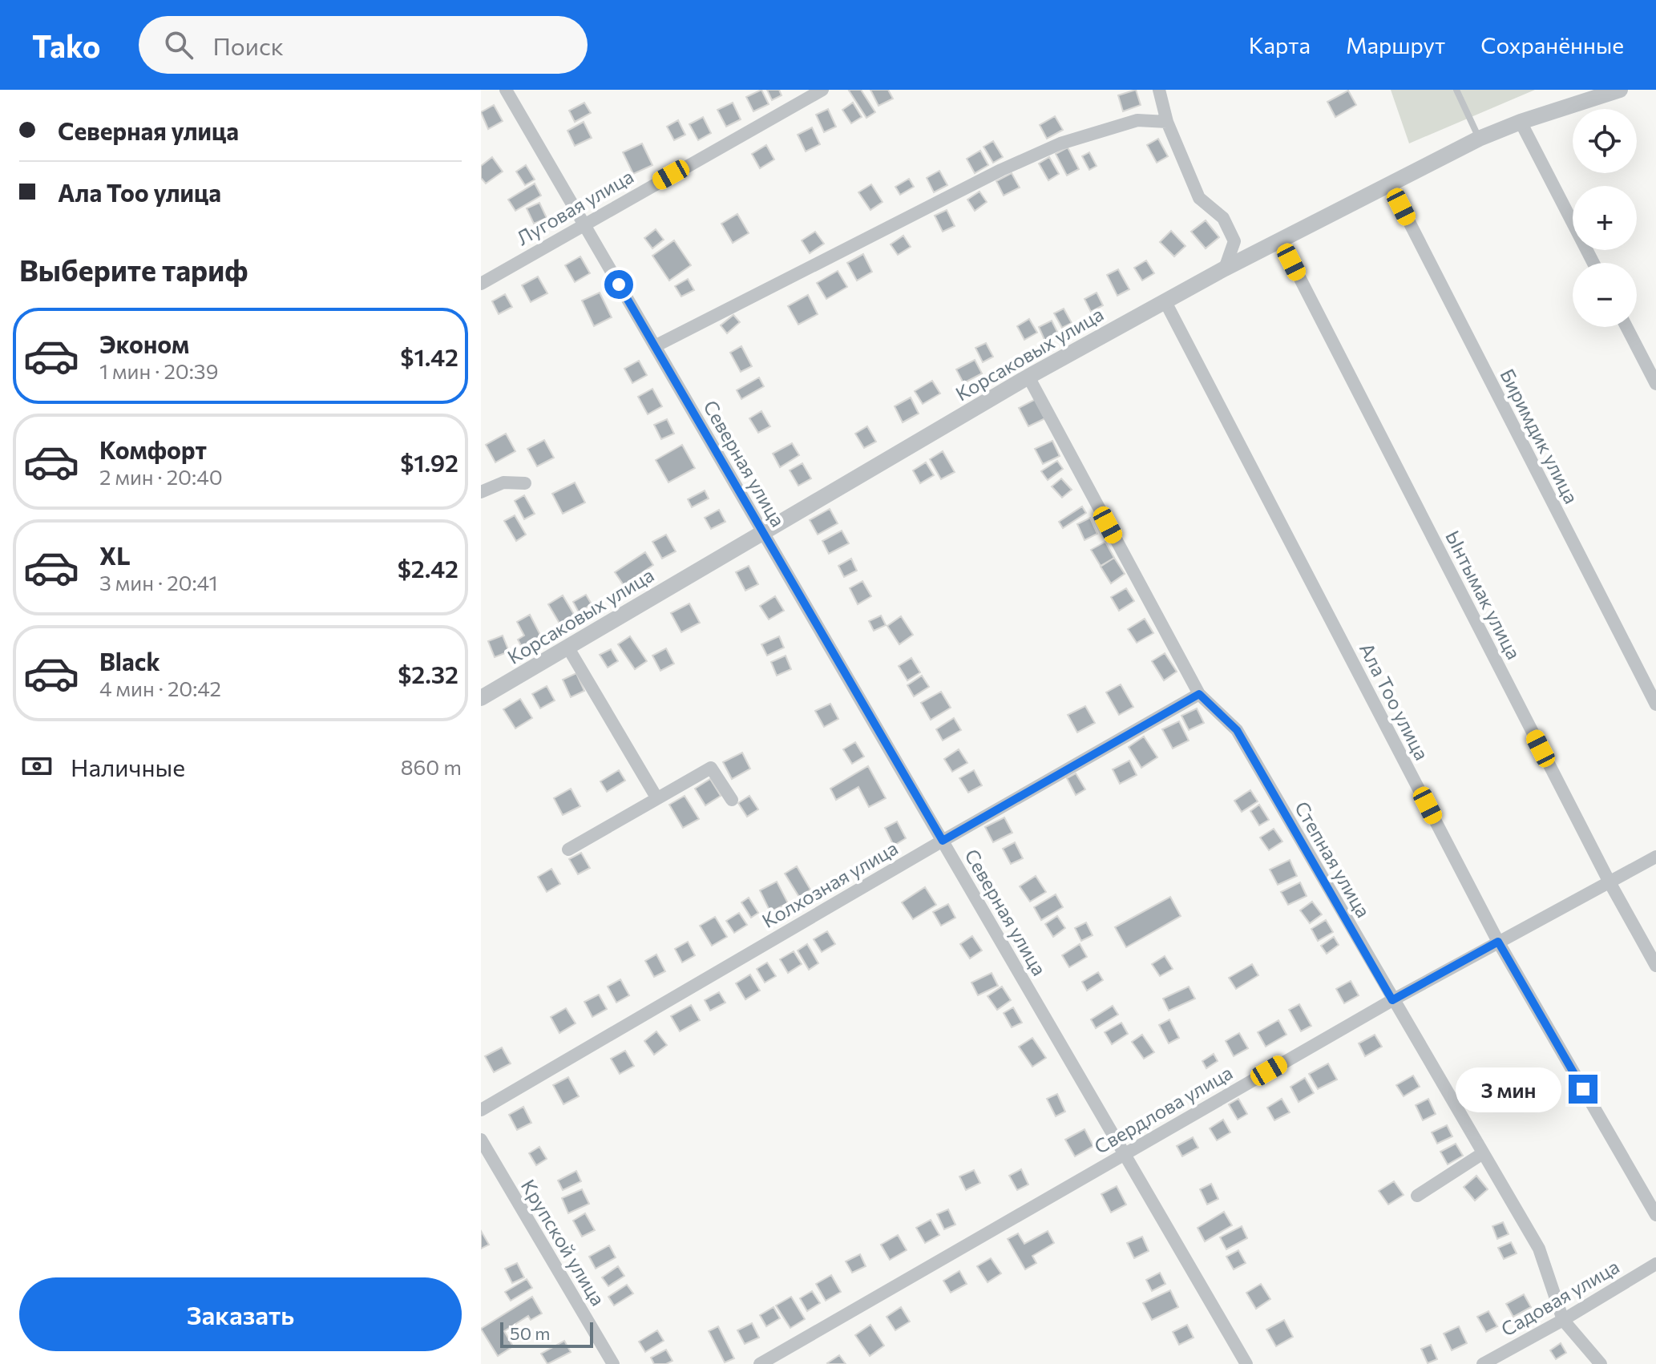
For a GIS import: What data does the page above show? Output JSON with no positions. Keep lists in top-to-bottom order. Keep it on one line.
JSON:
{"streets":{"street":["Луговая улица","Корсаковых улица","Биримдик улица","Северная улица","Ынтымак улица","Ала Тоо улица","Степная улица","Колхозная улица","Свердлова улица","Крупской улица","Садовая улица"]},"crossings":[["Луговая улица","Северная улица"],["Корсаковых улица","Биримдик улица"],["Корсаковых улица","Северная улица"],["Корсаковых улица","Ынтымак улица"],["Корсаковых улица","Ала Тоо улица"],["Корсаковых улица","Степная улица"],["Северная улица","Колхозная улица"],["Северная улица","Свердлова улица"],["Ынтымак улица","Свердлова улица"],["Ала Тоо улица","Свердлова улица"],["Степная улица","Колхозная улица"],["Степная улица","Свердлова улица"],["Степная улица","Садовая улица"]],"scale_bar":"50 m","page":{"header":"Tako","search":"Поиск","nav":["Карта","Маршрут","Сохранённые"],"banner":["Северная улица","Ала Тоо улица"],"map_buttons":["+","−"],"heading":"Выберите тариф","list":[{"name":"Эконом","note":"1 мин · 20:39","value":"$1.42"},{"name":"Комфорт","note":"2 мин · 20:40","value":"$1.92"},{"name":"XL","note":"3 мин · 20:41","value":"$2.42"},{"name":"Black","note":"4 мин · 20:42","value":"$2.32"}],"pay":["Наличные","860 m"],"bubble":"3 мин","buttons":"Заказать","scale":"50 m"}}
